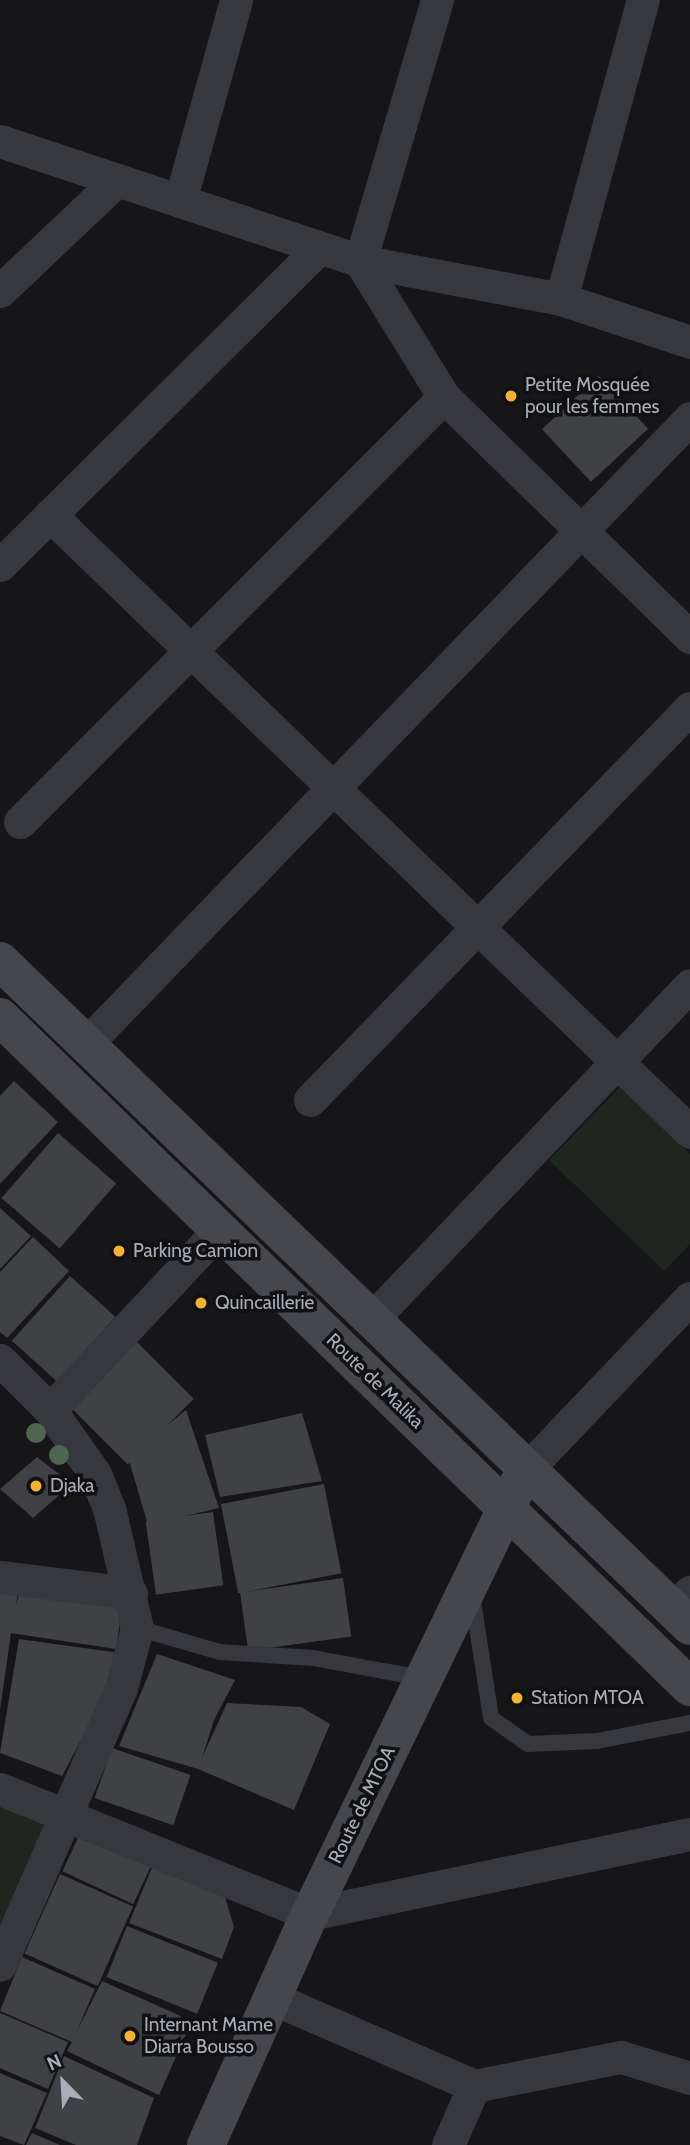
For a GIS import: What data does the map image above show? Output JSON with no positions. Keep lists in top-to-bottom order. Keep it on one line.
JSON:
{"streets":{"main road":["Route de Malika","Route de MTOA"]},"crossings":[["Route de Malika","Route de MTOA"]],"places":["Petite Mosquée pour les femmes","Parking Camion","Quincaillerie","Djaka","Station MTOA","Internant Mame Diarra Bousso"],"north":"top left"}
